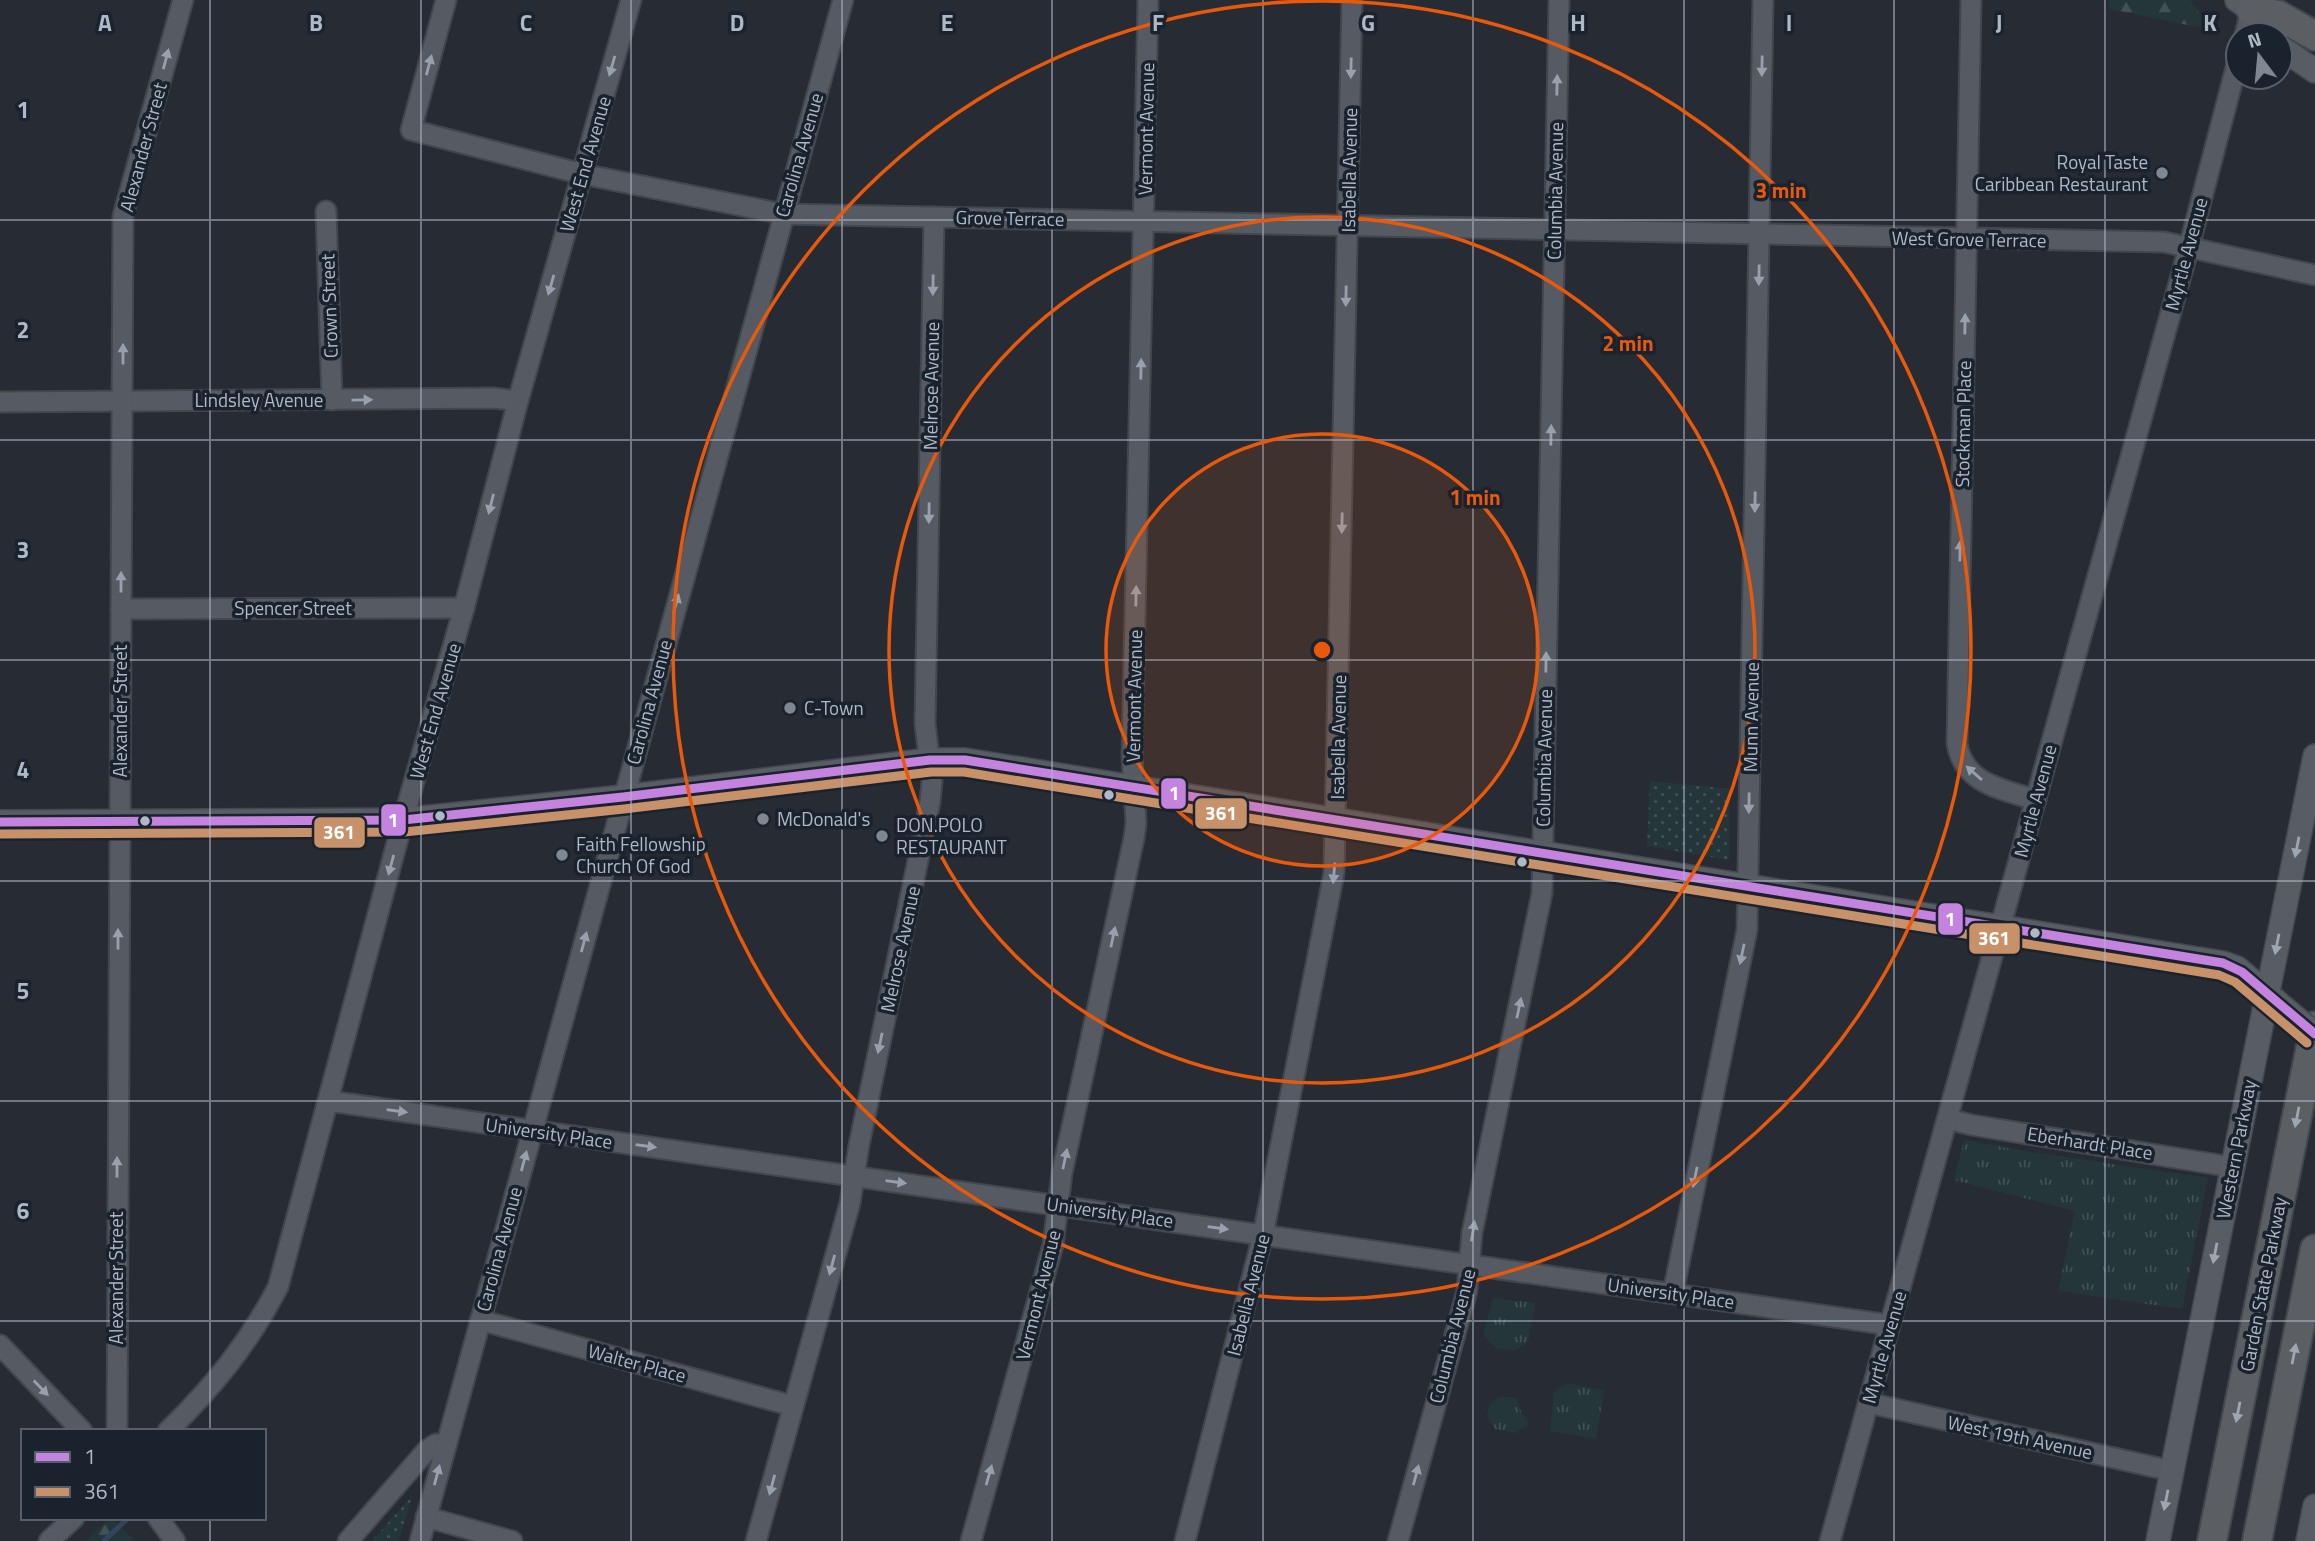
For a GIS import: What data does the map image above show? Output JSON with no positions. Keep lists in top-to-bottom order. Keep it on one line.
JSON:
{"streets":{"highway":["Garden State Parkway"],"main road":["Western Parkway"],"street":["Vermont Avenue","Alexander Street","Carolina Avenue","West End Avenue","Isabella Avenue","Columbia Avenue","Grove Terrace","West Grove Terrace","Myrtle Avenue","Crown Street","Melrose Avenue","Lindsley Avenue","Stockman Place","Spencer Street","Munn Avenue","University Place","Eberhardt Place","Walter Place","West 19th Avenue"]},"crossings":[["Vermont Avenue","Grove Terrace"],["Vermont Avenue","University Place"],["Alexander Street","Lindsley Avenue"],["Alexander Street","Spencer Street"],["Carolina Avenue","Grove Terrace"],["Carolina Avenue","University Place"],["Carolina Avenue","Walter Place"],["West End Avenue","Grove Terrace"],["West End Avenue","Lindsley Avenue"],["West End Avenue","Spencer Street"],["West End Avenue","University Place"],["Isabella Avenue","Grove Terrace"],["Isabella Avenue","University Place"],["Columbia Avenue","Grove Terrace"],["Columbia Avenue","University Place"],["Grove Terrace","West Grove Terrace"],["Grove Terrace","Melrose Avenue"],["West Grove Terrace","Myrtle Avenue"],["West Grove Terrace","Stockman Place"],["West Grove Terrace","Munn Avenue"],["Myrtle Avenue","Stockman Place"],["Myrtle Avenue","University Place"],["Myrtle Avenue","Eberhardt Place"],["Myrtle Avenue","West 19th Avenue"],["Crown Street","Lindsley Avenue"],["Melrose Avenue","University Place"],["Melrose Avenue","Walter Place"],["Munn Avenue","University Place"],["Eberhardt Place","Western Parkway"],["Western Parkway","West 19th Avenue"]],"one_way":["Vermont Avenue","Alexander Street","Carolina Avenue","West End Avenue","Isabella Avenue","Columbia Avenue","Melrose Avenue","Lindsley Avenue","Stockman Place","Munn Avenue","University Place","Western Parkway"],"places":["Royal Taste Caribbean Restaurant","C-Town","McDonald's","DON.POLO RESTAURANT","Faith Fellowship Church Of God"],"lines":["transit line 1","transit line 361"],"legend":["1","361"],"north":"top","grid":{"columns":["A","B","C","D","E","F","G","H","I","J","K"],"rows":["1","2","3","4","5","6"]},"rings":["3 min","2 min","1 min"]}
